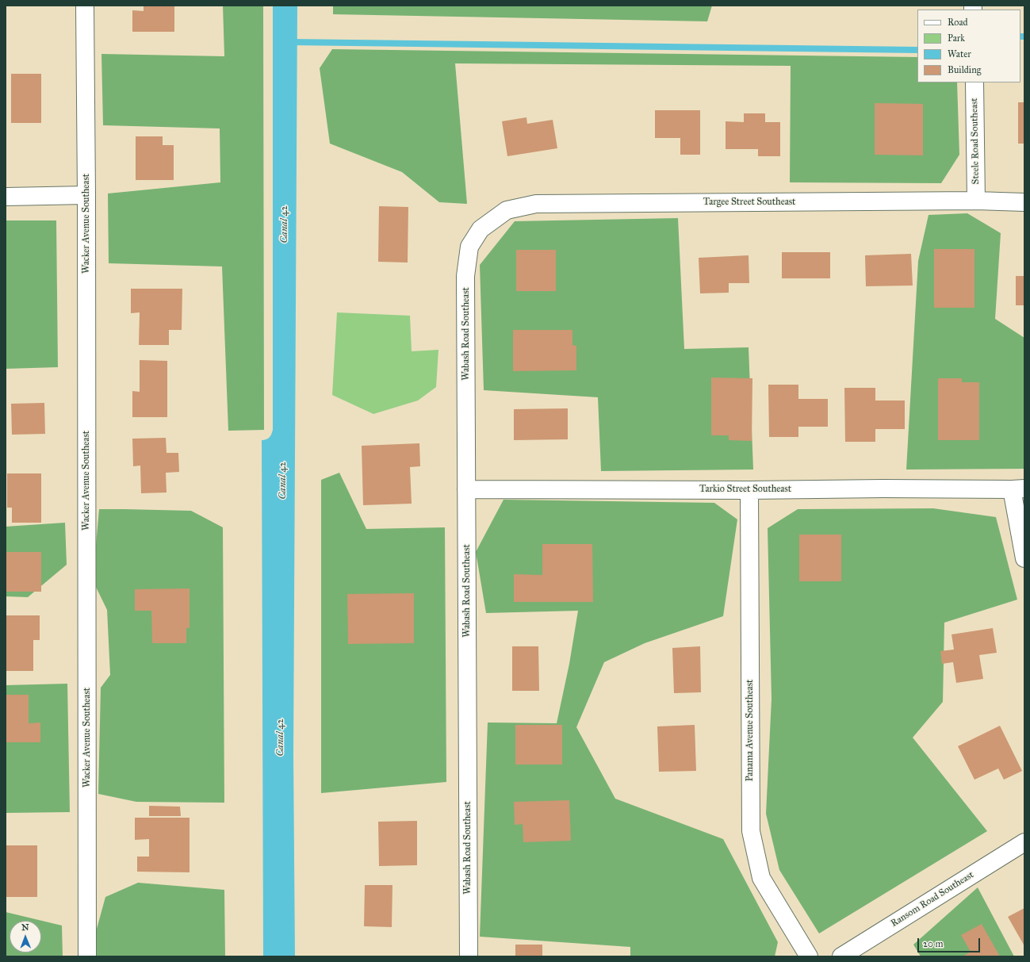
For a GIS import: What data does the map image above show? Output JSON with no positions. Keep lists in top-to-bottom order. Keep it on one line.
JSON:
{"streets":{"street":["Steele Road Southeast","Targee Street Southeast","Wacker Avenue Southeast","Wabash Road Southeast","Tarkio Street Southeast","Panama Avenue Southeast","Ransom Road Southeast"]},"crossings":[["Steele Road Southeast","Targee Street Southeast"],["Targee Street Southeast","Wabash Road Southeast"],["Wabash Road Southeast","Tarkio Street Southeast"],["Tarkio Street Southeast","Panama Avenue Southeast"]],"water":["Canal 42"],"legend":["Road","Park","Water","Building"],"scale_bar":"20 m","north":"top"}
